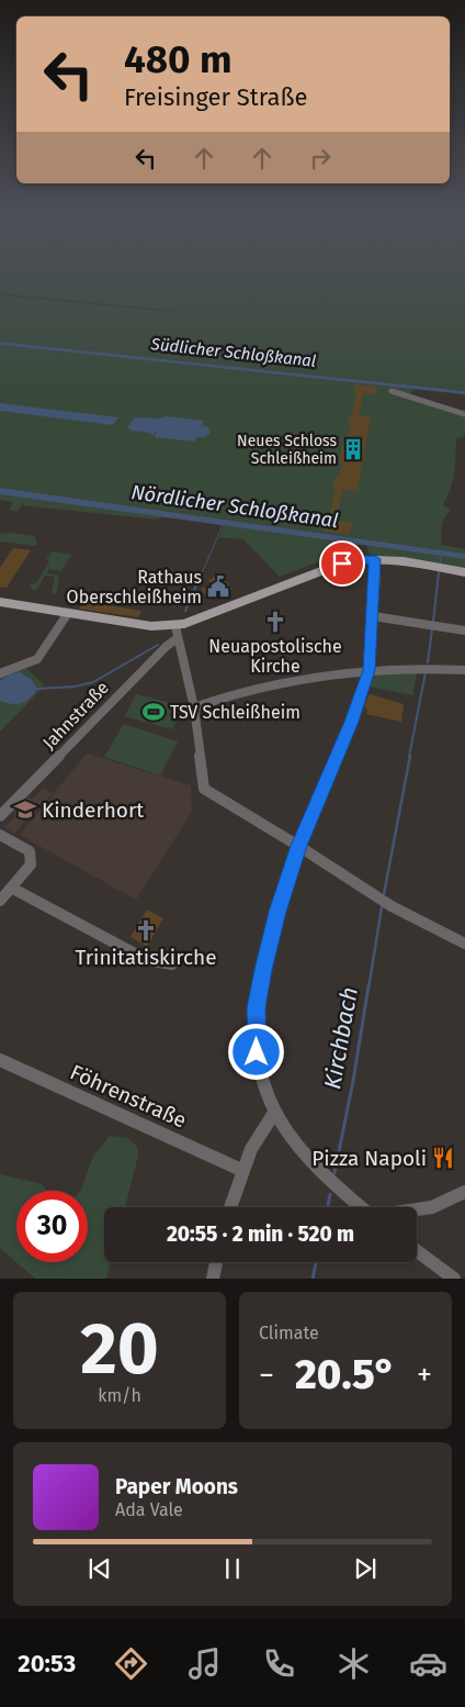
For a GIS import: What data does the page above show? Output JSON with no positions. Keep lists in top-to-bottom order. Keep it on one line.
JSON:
{"streets":{"street":["Jahnstraße","Föhrenstraße"]},"water":["Südlicher Schloßkanal","Nördlicher Schloßkanal","Kirchbach"],"places":{"building":["Neues Schloss Schleißheim"],"public building":["Rathaus Oberschleißheim"],"church":["Neuapostolische Kirche","Trinitatiskirche"],"sports":["TSV Schleißheim"],"school or university":["Kinderhort"],"restaurant":["Pizza Napoli"]},"page":{"turn":["480 m","Freisinger Straße"],"limit":"30","trip":"20:55 · 2 min · 520 m","tile":[["20","km/h"],"Climate"],"heat":["−","20.5°","+"],"song":["Paper Moons","Ada Vale"],"tabs":"20:53"}}
